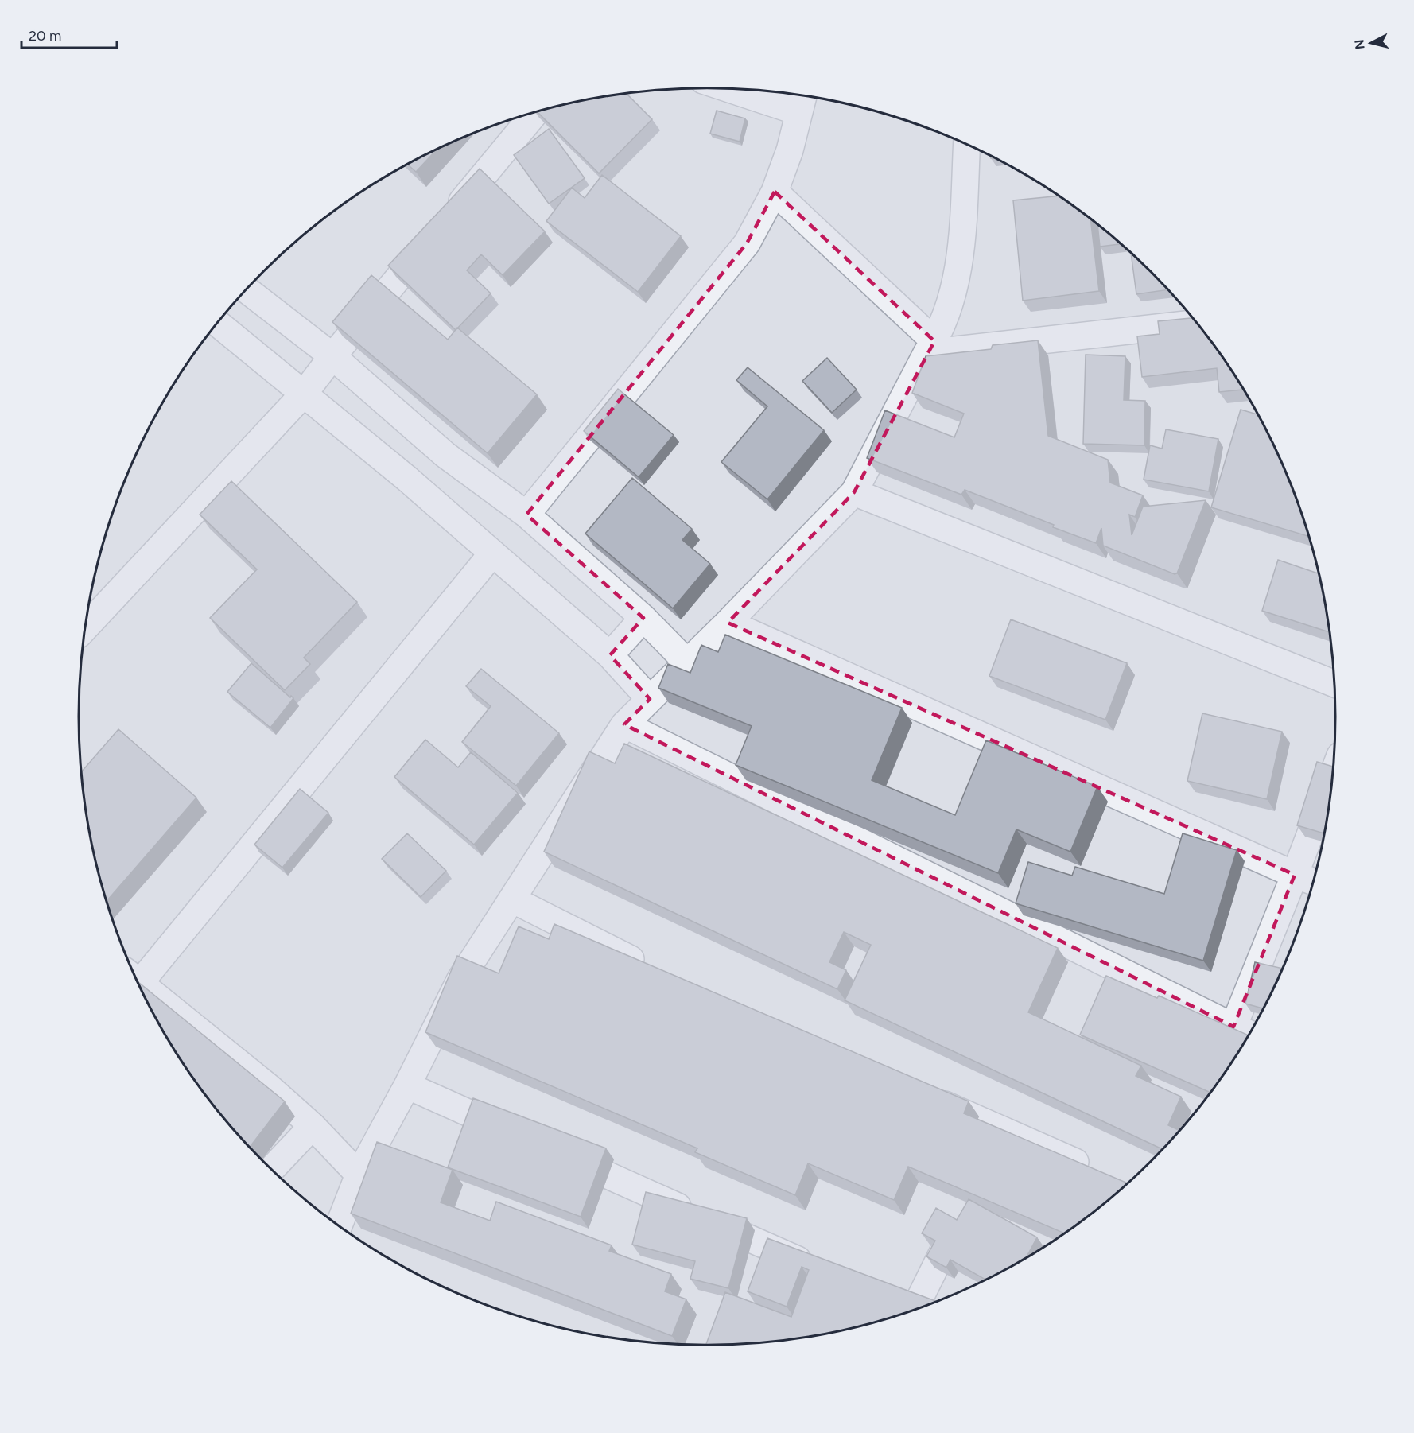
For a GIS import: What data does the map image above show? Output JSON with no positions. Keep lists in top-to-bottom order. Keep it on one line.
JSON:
{"scale_bar":"20 m","north":"left"}
